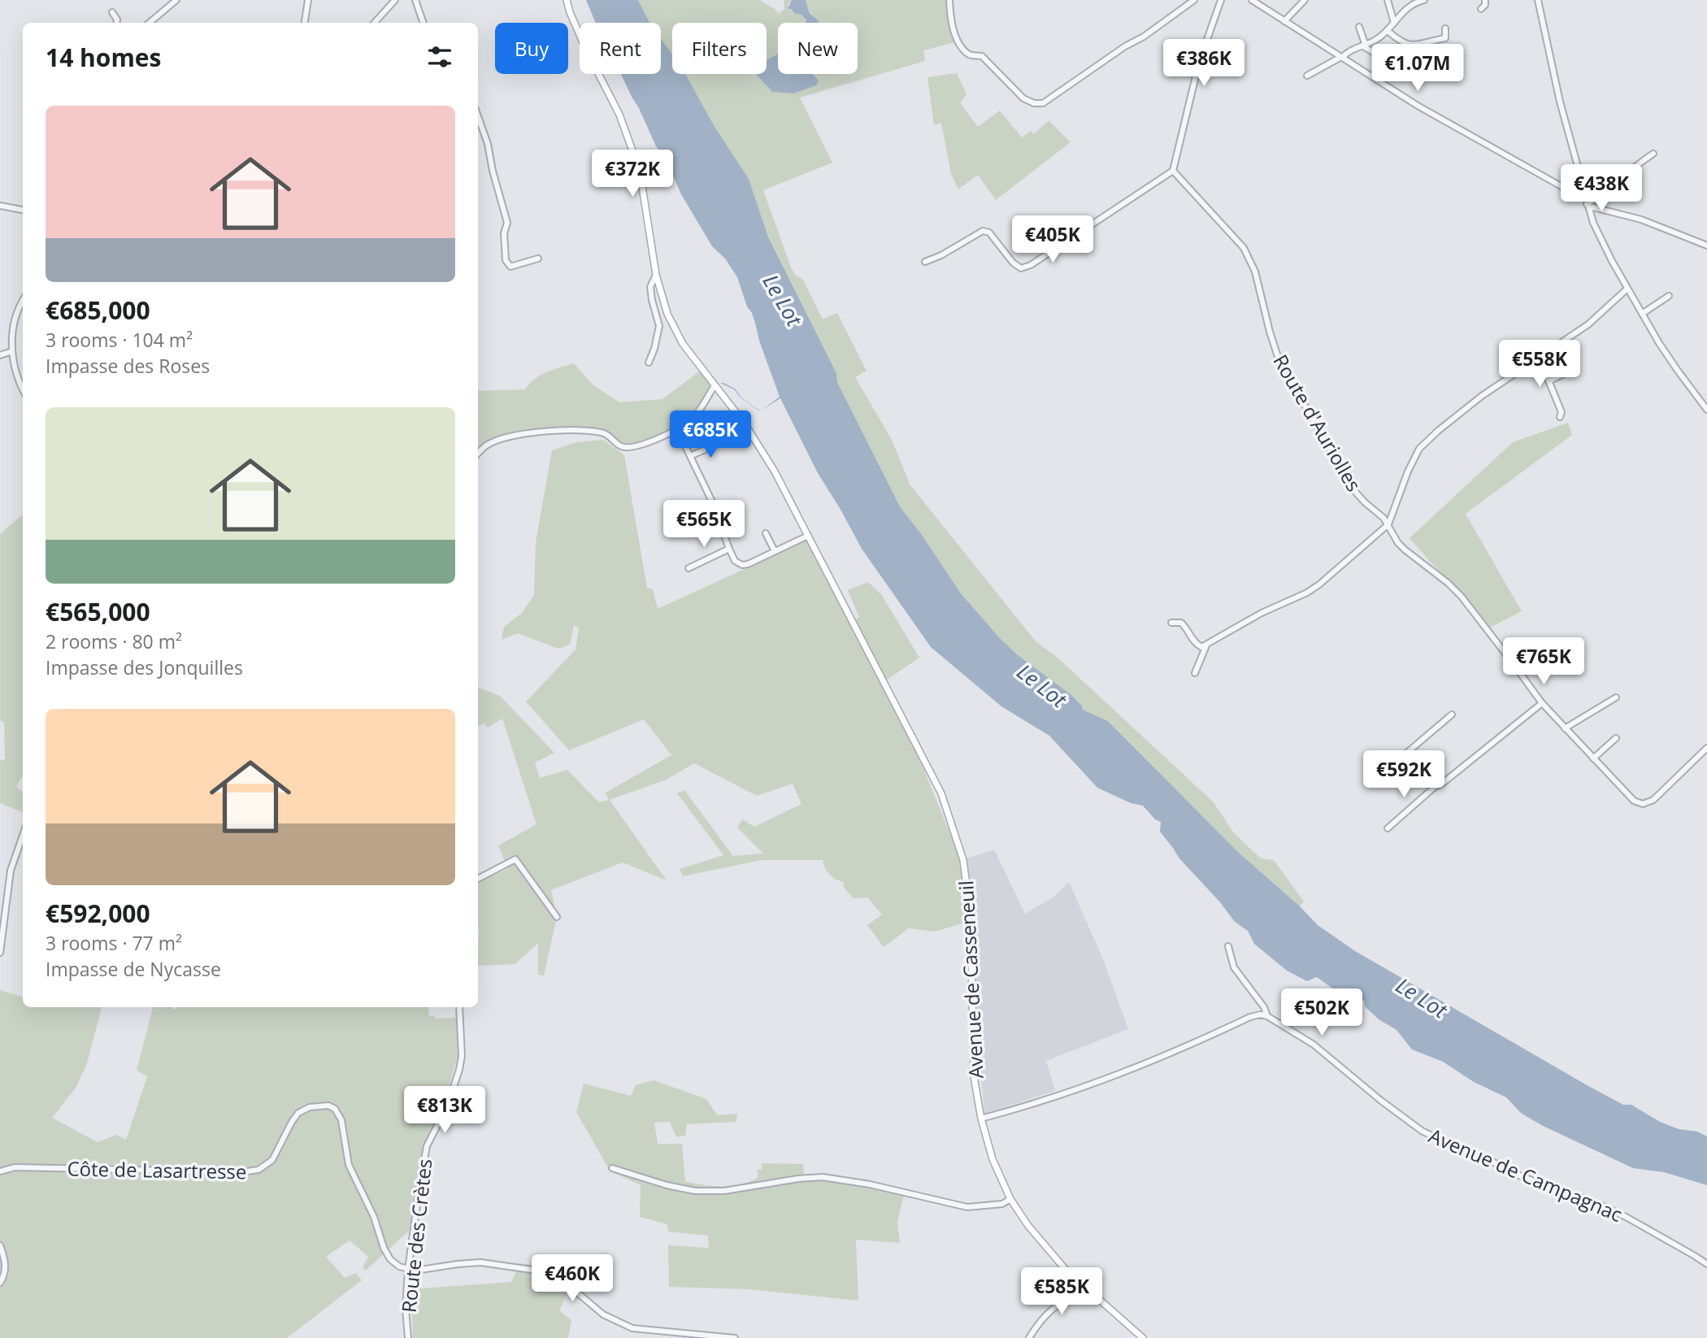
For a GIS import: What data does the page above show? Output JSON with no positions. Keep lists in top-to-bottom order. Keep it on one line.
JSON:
{"streets":{"main road":["Avenue de Casseneuil"],"street":["Route d'Auriolles","Côte de Lasartresse","Avenue de Campagnac","Route des Crètes"]},"crossings":[["Côte de Lasartresse","Route des Crètes"]],"water":["Le Lot"],"page":{"chip":["Buy","Rent","Filters","New"],"heading":"14 homes","price":["€386K","€1.07M","€372K","€438K","€405K","€558K","€685K","€565K","€765K","€592K","€502K","€813K","€460K","€585K"],"list":[{"name":"€685,000","note":"3 rooms · 104 m² · Impasse des Roses"},{"name":"€565,000","note":"2 rooms · 80 m² · Impasse des Jonquilles"},{"name":"€592,000","note":"3 rooms · 77 m² · Impasse de Nycasse"}]}}
